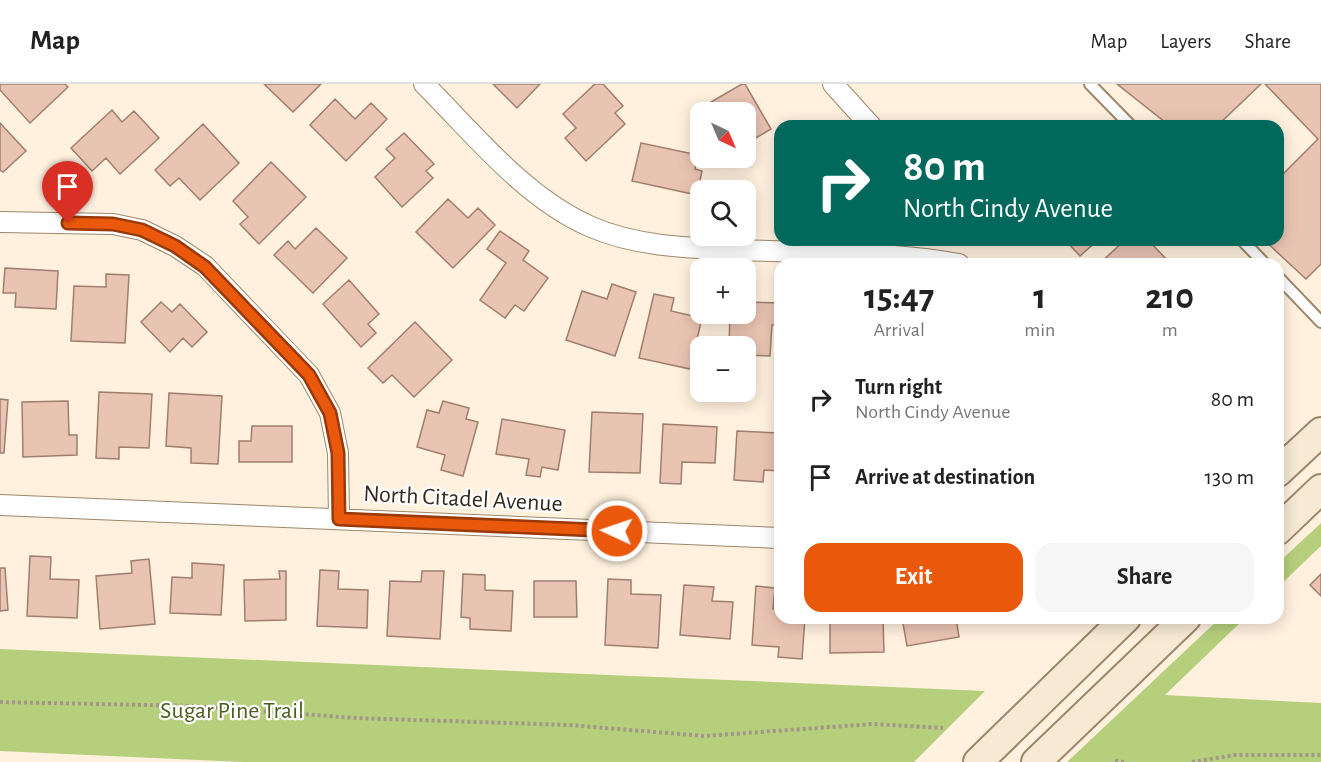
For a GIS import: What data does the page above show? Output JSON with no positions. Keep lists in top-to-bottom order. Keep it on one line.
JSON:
{"streets":{"street":["North Citadel Avenue"]},"parks":["Sugar Pine Trail"],"north":"bottom right","page":{"header":"Map","nav":["Map","Layers","Share"],"map_buttons":["+","−"],"turn":["80 m","North Cindy Avenue"],"eta":["15:47","Arrival","1","min","210","m"],"list":[{"name":"Turn right","note":"North Cindy Avenue","value":"80 m"},{"name":"Arrive at destination","value":"130 m"}],"buttons":["Exit","Share"]}}
